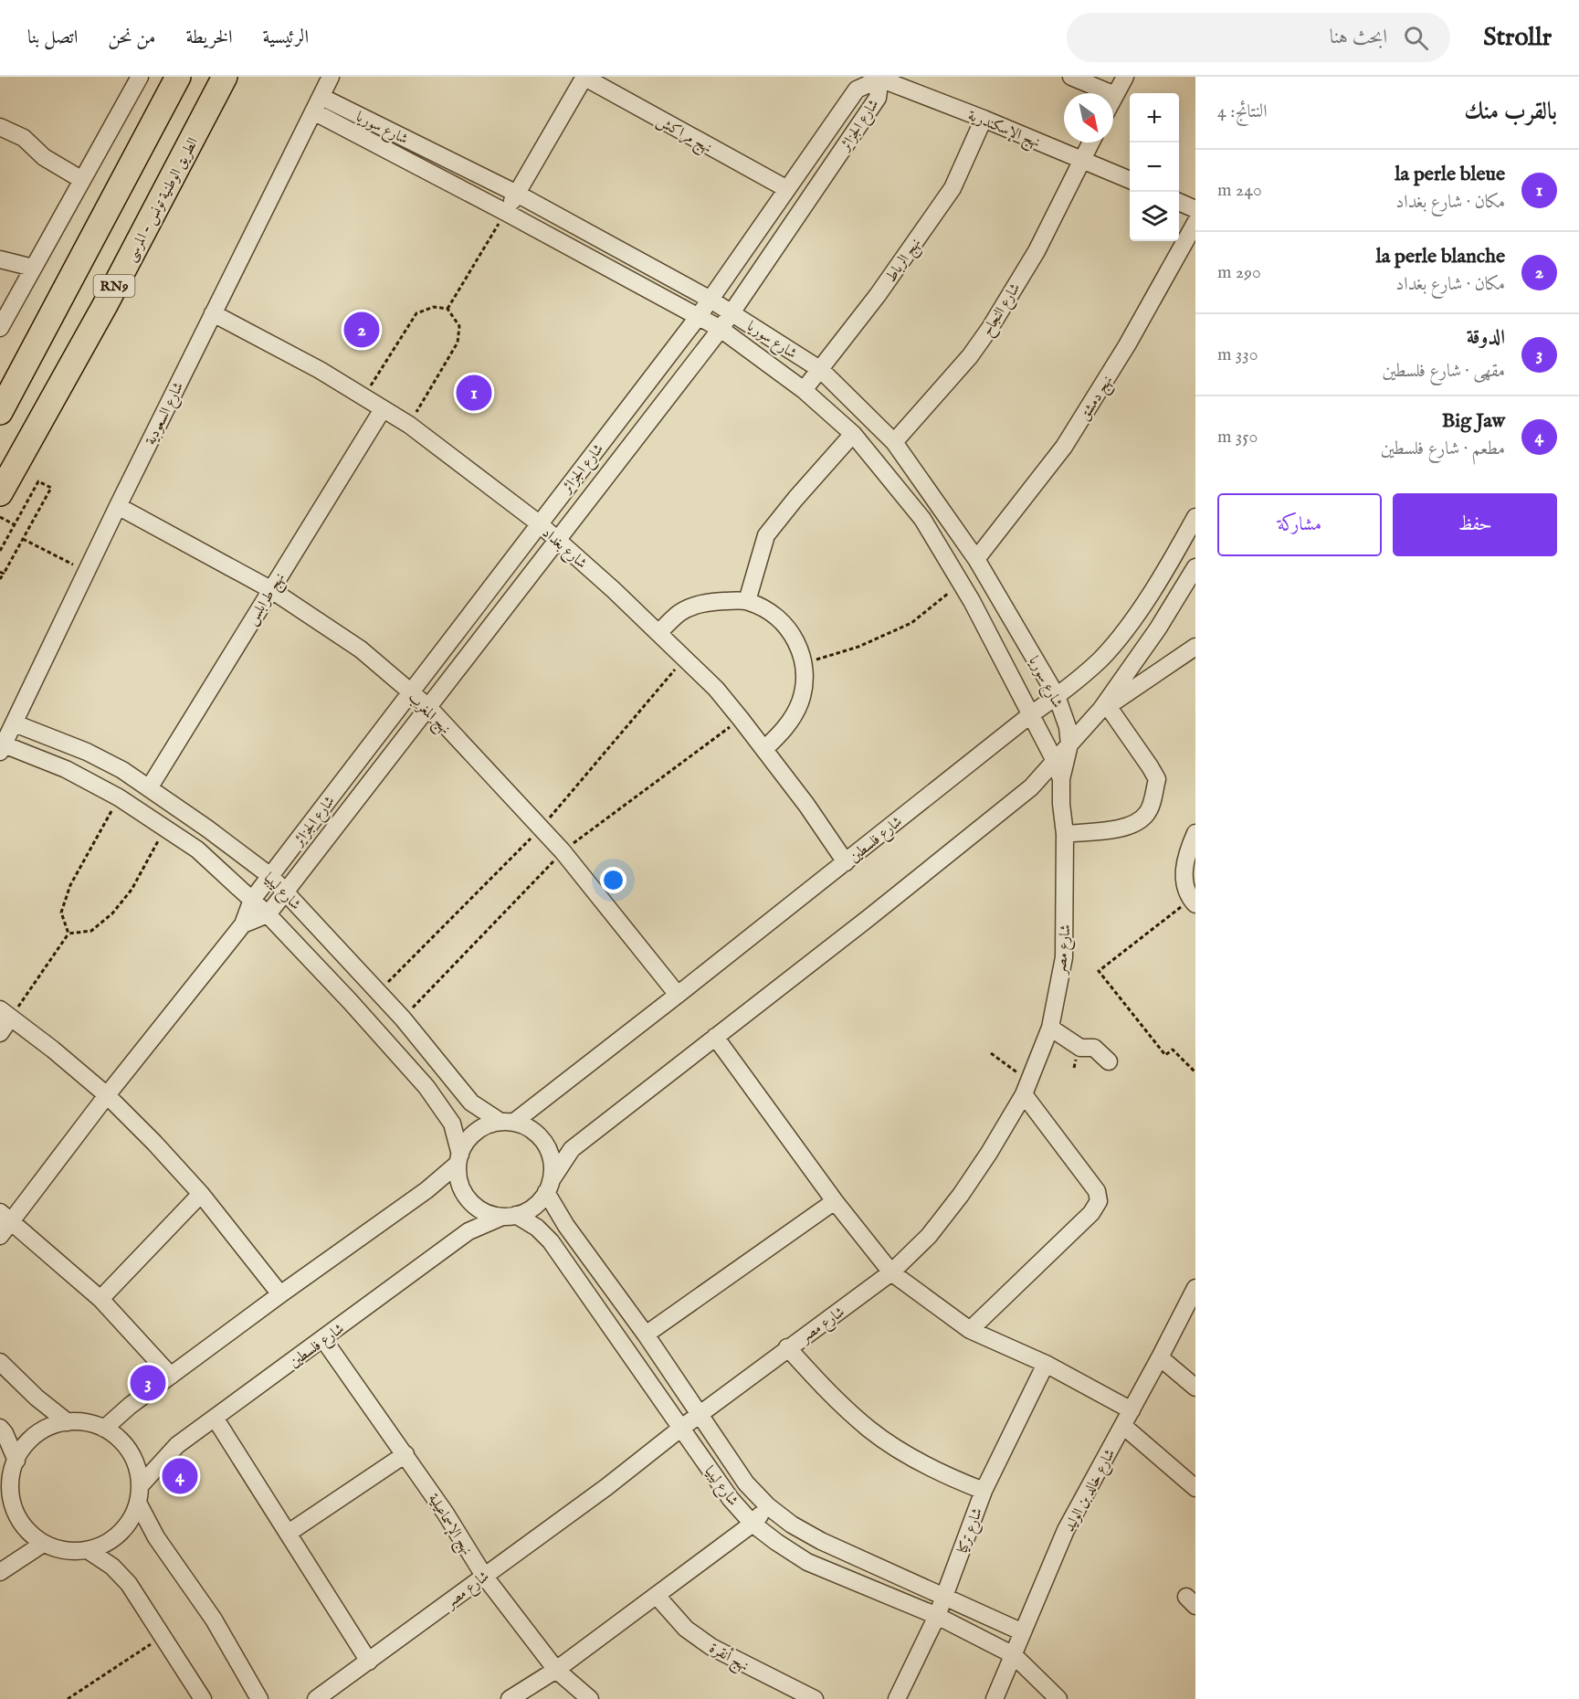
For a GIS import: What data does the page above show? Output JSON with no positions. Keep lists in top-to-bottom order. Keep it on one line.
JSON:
{"streets":{"highway":["الطريق الوطنية تونس - المرسى","RN9"],"street":["شارع الجزائر","شارع سوريا","نهج الإسكندرية","نهج مراكش","نهج الرباط","شارع النجاح","نهج دمشق","شارع السعودية","شارع بغداد","نهج طرابلس","نهج المغرب","شارع فلسطين","شارع ليبيا","شارع مصر","شارع خالد بن الوليد","نهج الإسماعيلية","شارع تركيا","نهج أنقرة"]},"crossings":[["شارع الجزائر","شارع سوريا"],["شارع الجزائر","نهج الإسكندرية"],["شارع الجزائر","نهج مراكش"],["شارع الجزائر","شارع بغداد"],["شارع الجزائر","نهج المغرب"],["شارع الجزائر","شارع ليبيا"],["شارع سوريا","نهج الرباط"],["شارع سوريا","شارع النجاح"],["شارع سوريا","نهج دمشق"],["شارع سوريا","شارع السعودية"],["شارع سوريا","شارع فلسطين"],["شارع سوريا","شارع مصر"],["نهج الإسكندرية","نهج الرباط"],["نهج الإسكندرية","شارع النجاح"],["شارع السعودية","شارع بغداد"],["شارع السعودية","نهج المغرب"],["شارع السعودية","شارع ليبيا"],["شارع بغداد","نهج طرابلس"],["شارع بغداد","شارع فلسطين"],["نهج طرابلس","نهج المغرب"],["نهج طرابلس","شارع ليبيا"],["نهج المغرب","شارع فلسطين"],["شارع فلسطين","شارع ليبيا"],["شارع فلسطين","نهج الإسماعيلية"],["شارع ليبيا","شارع مصر"],["شارع ليبيا","شارع خالد بن الوليد"],["شارع ليبيا","شارع تركيا"],["شارع مصر","نهج الإسماعيلية"]],"north":"bottom right","page":{"header":"Strollr","search":"ابحث هنا","nav":["الرئيسية","الخريطة","من نحن","اتصل بنا"],"heading":["بالقرب منك","النتائج: 4"],"map_buttons":["+","−"],"list":[{"mark":"1","name":"la perle bleue","note":"مكان · شارع بغداد","value":"240 m"},{"mark":"2","name":"la perle blanche","note":"مكان · شارع بغداد","value":"290 m"},{"mark":"3","name":"الدوقة","note":"مقهى · شارع فلسطين","value":"330 m"},{"mark":"4","name":"Big Jaw","note":"مطعم · شارع فلسطين","value":"350 m"}],"pins":["2","1","3","4"],"buttons":["حفظ","مشاركة"]}}
